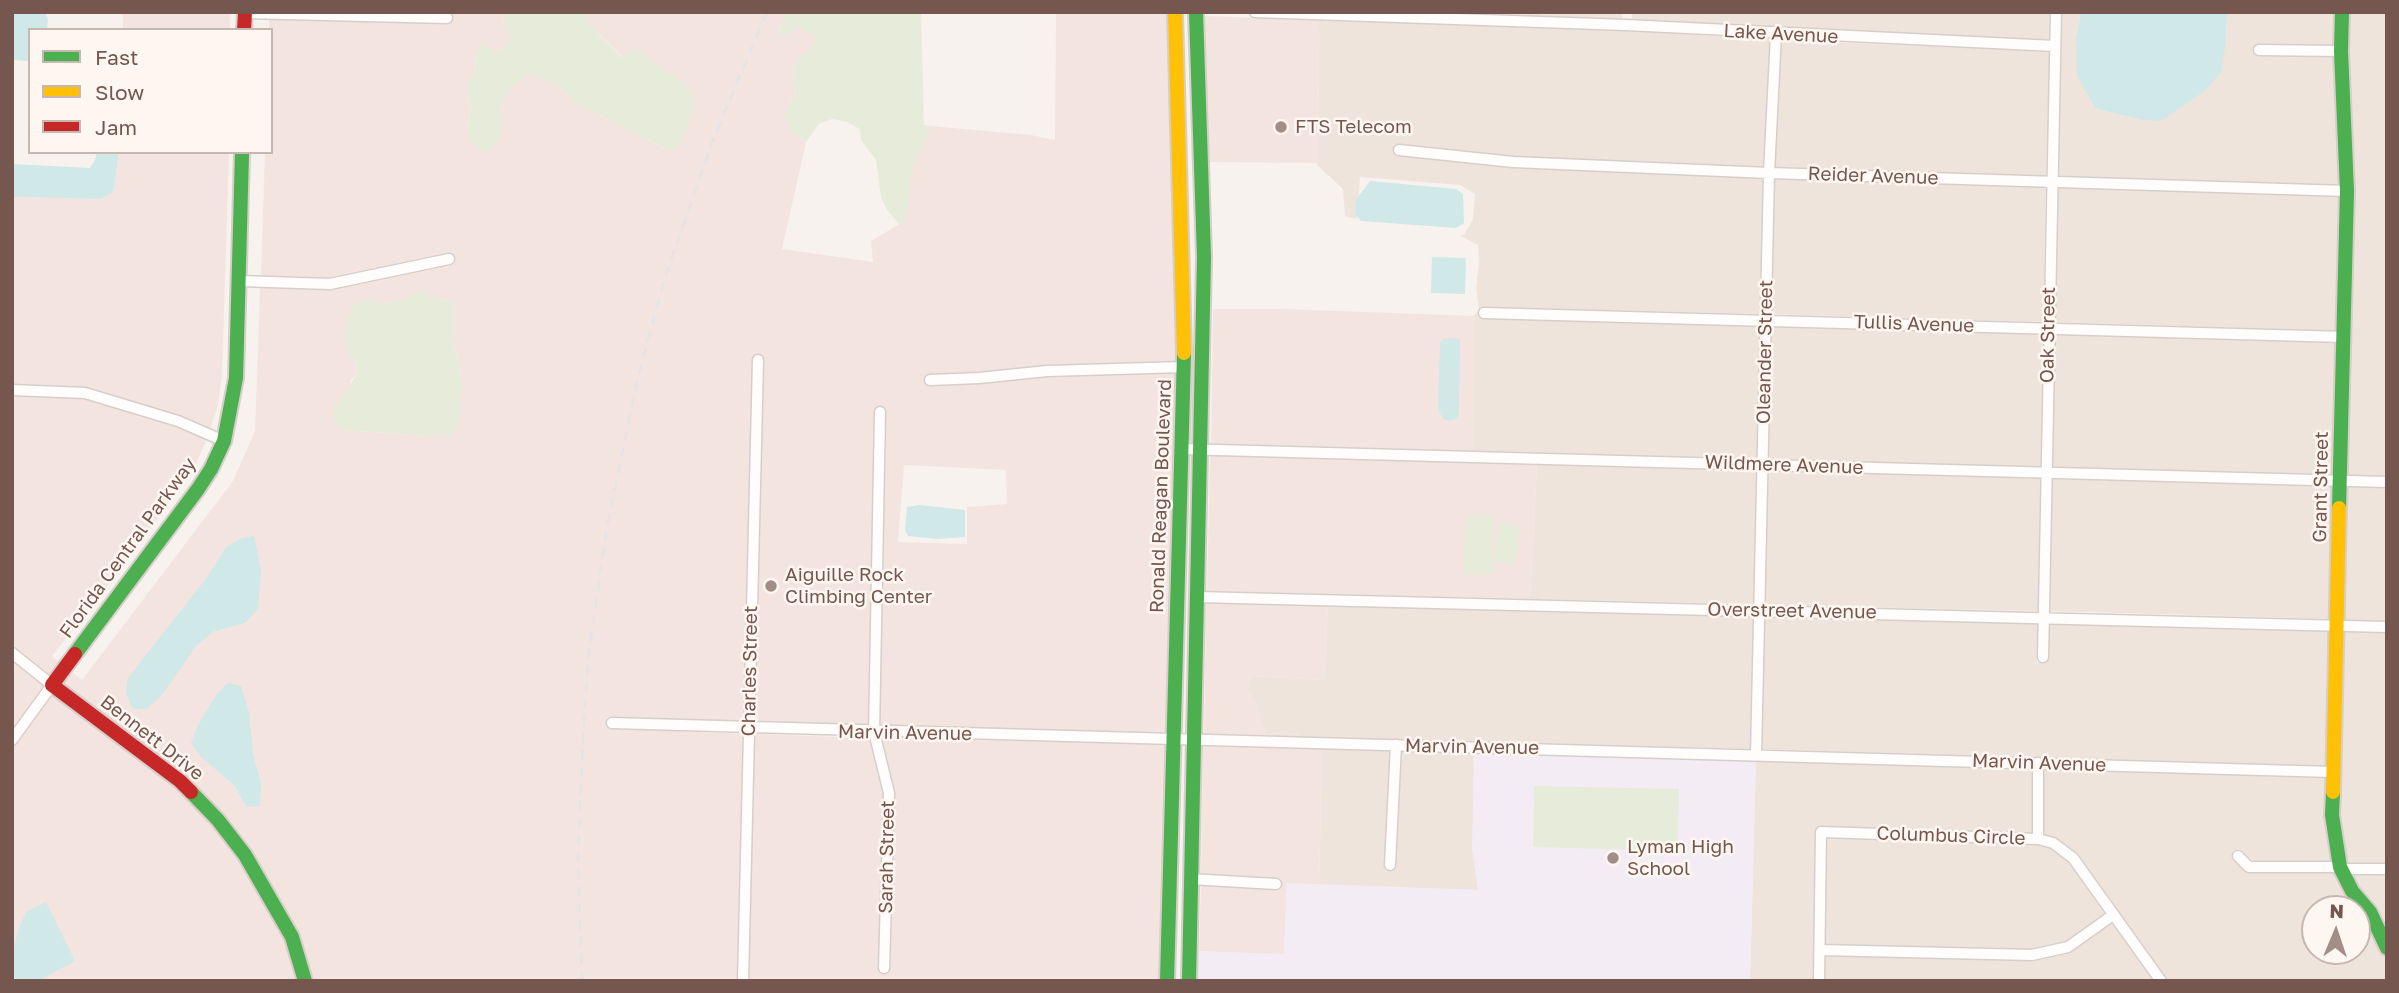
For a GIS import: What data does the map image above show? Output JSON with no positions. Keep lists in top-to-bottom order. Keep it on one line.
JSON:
{"streets":{"street":["Lake Avenue","Reider Avenue","Tullis Avenue","Oak Street","Oleander Street","Wildmere Avenue","Grant Street","Ronald Reagan Boulevard","Florida Central Parkway","Overstreet Avenue","Charles Street","Marvin Avenue","Bennett Drive","Columbus Circle","Sarah Street"]},"crossings":[["Lake Avenue","Oak Street"],["Lake Avenue","Oleander Street"],["Reider Avenue","Oak Street"],["Reider Avenue","Oleander Street"],["Reider Avenue","Grant Street"],["Tullis Avenue","Oak Street"],["Tullis Avenue","Oleander Street"],["Tullis Avenue","Grant Street"],["Oak Street","Wildmere Avenue"],["Oak Street","Overstreet Avenue"],["Oleander Street","Wildmere Avenue"],["Oleander Street","Overstreet Avenue"],["Oleander Street","Marvin Avenue"],["Wildmere Avenue","Grant Street"],["Wildmere Avenue","Ronald Reagan Boulevard"],["Grant Street","Overstreet Avenue"],["Grant Street","Marvin Avenue"],["Ronald Reagan Boulevard","Overstreet Avenue"],["Ronald Reagan Boulevard","Marvin Avenue"],["Florida Central Parkway","Bennett Drive"],["Charles Street","Marvin Avenue"],["Marvin Avenue","Sarah Street"]],"places":["FTS Telecom","Aiguille Rock Climbing Center","Lyman High School"],"legend":["Fast","Slow","Jam"],"north":"top"}
